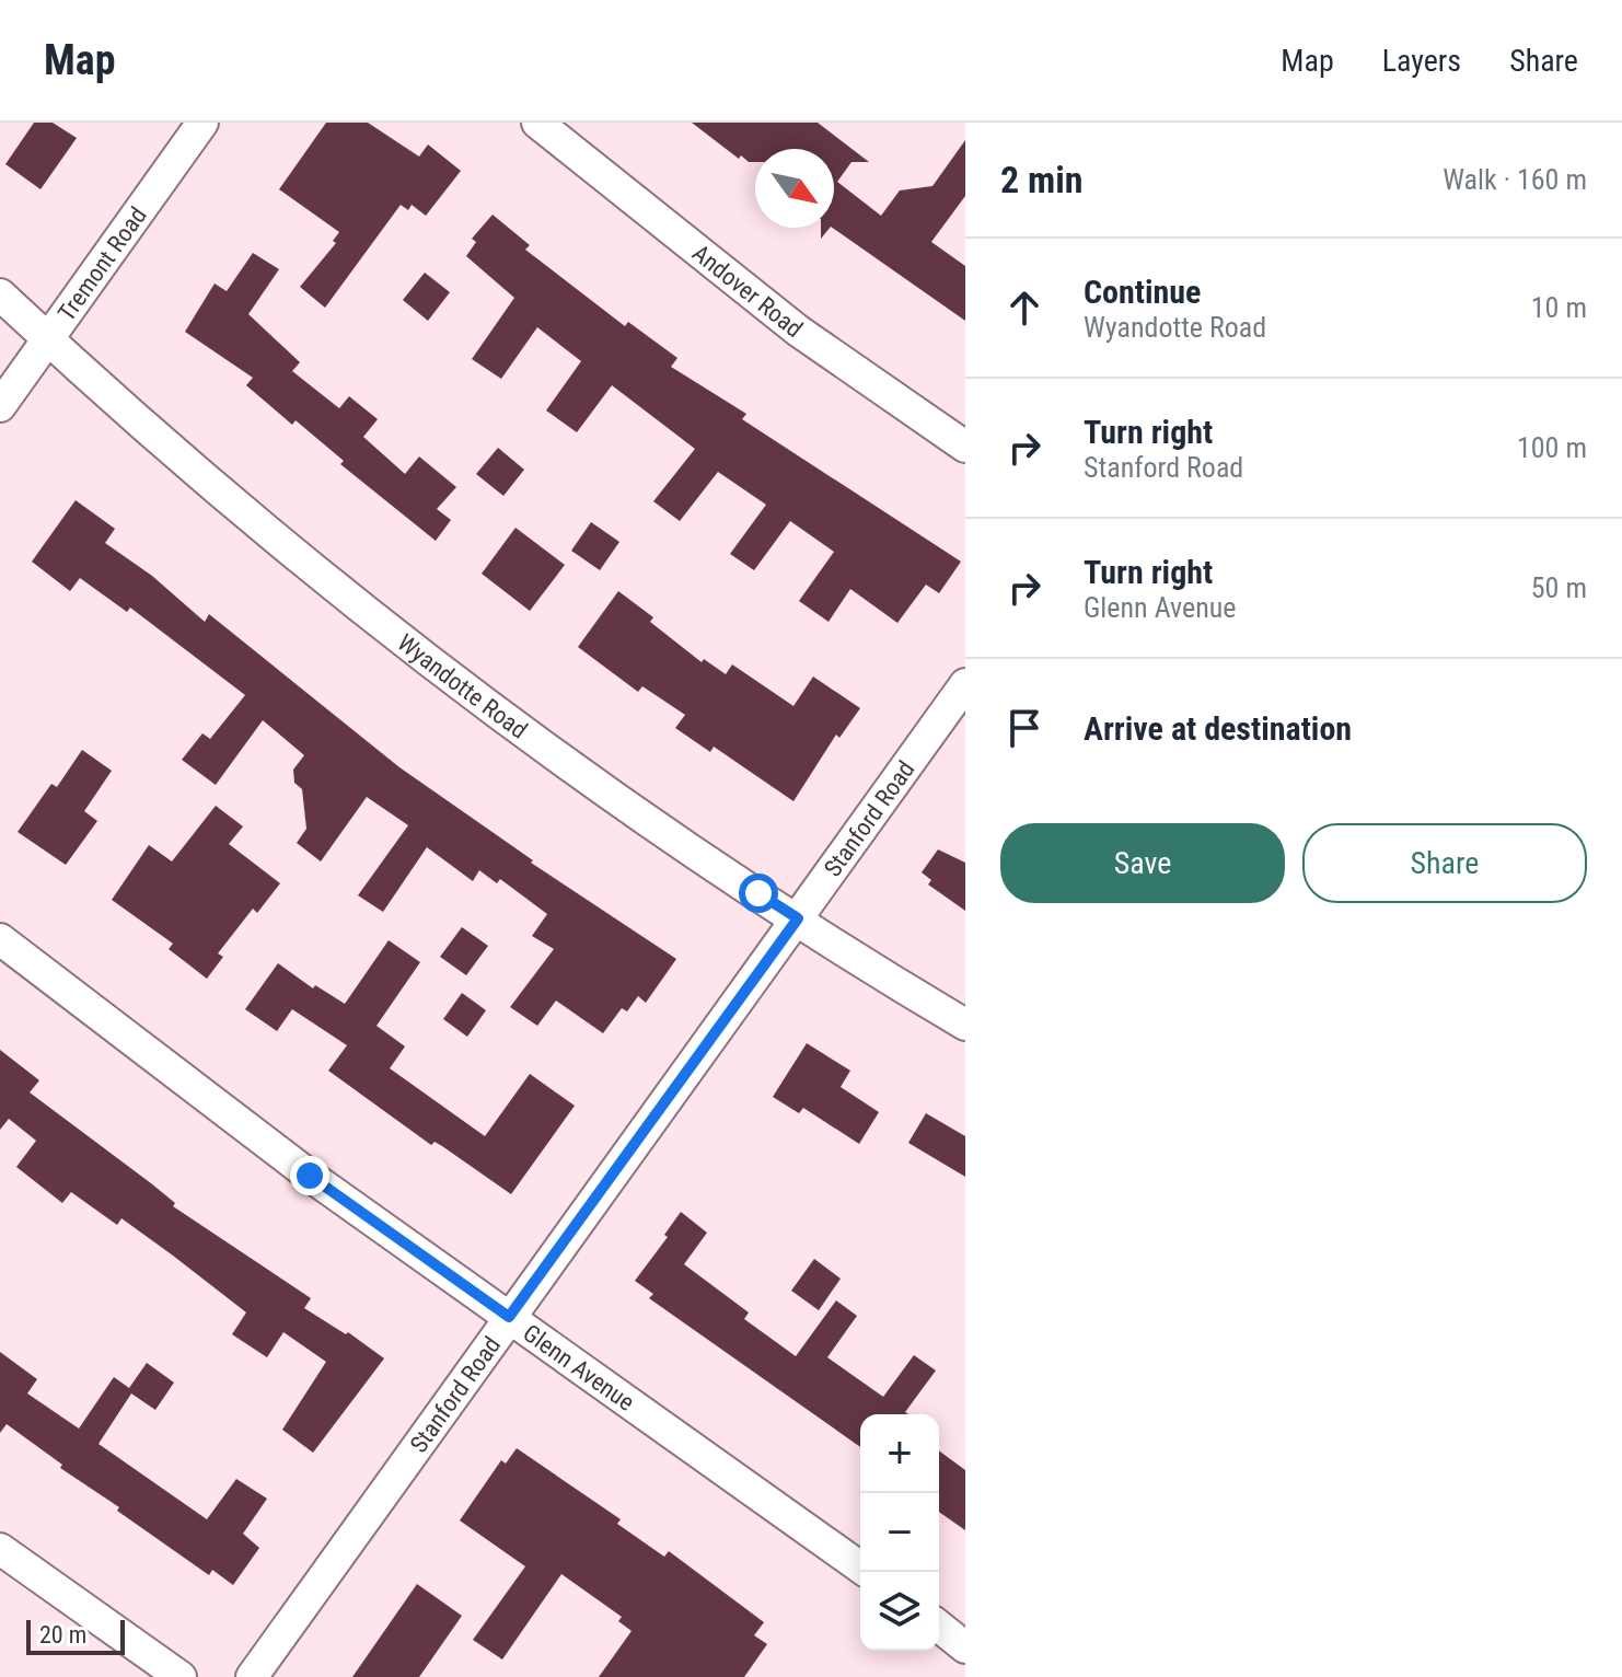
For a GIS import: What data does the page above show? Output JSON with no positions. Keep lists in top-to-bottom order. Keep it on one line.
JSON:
{"streets":{"street":["Tremont Road","Andover Road","Wyandotte Road","Stanford Road","Glenn Avenue"]},"crossings":[["Tremont Road","Wyandotte Road"],["Wyandotte Road","Stanford Road"],["Stanford Road","Glenn Avenue"]],"scale_bar":"20 m","north":"bottom right","page":{"header":"Map","nav":["Map","Layers","Share"],"heading":["2 min","Walk · 160 m"],"list":[["Continue","Wyandotte Road","10 m"],["Turn right","Stanford Road","100 m"],["Turn right","Glenn Avenue","50 m"],"Arrive at destination"],"buttons":["Save","Share"],"map_buttons":["+","−"],"scale":"20 m"}}
